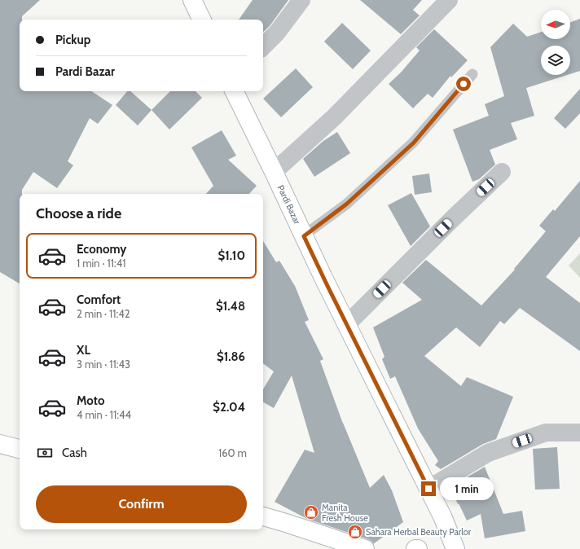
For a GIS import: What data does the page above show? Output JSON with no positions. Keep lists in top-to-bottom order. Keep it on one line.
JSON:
{"streets":{"main road":["Pardi Bazar"]},"places":{"shop":["Manita Fresh House","Sahara Herbal Beauty Parlor"]},"north":"left","page":{"banner":["Pickup","Pardi Bazar"],"heading":"Choose a ride","list":[{"name":"Economy","note":"1 min · 11:41","value":"$1.10"},{"name":"Comfort","note":"2 min · 11:42","value":"$1.48"},{"name":"XL","note":"3 min · 11:43","value":"$1.86"},{"name":"Moto","note":"4 min · 11:44","value":"$2.04"}],"pay":["Cash","160 m"],"bubble":"1 min","buttons":"Confirm"}}
